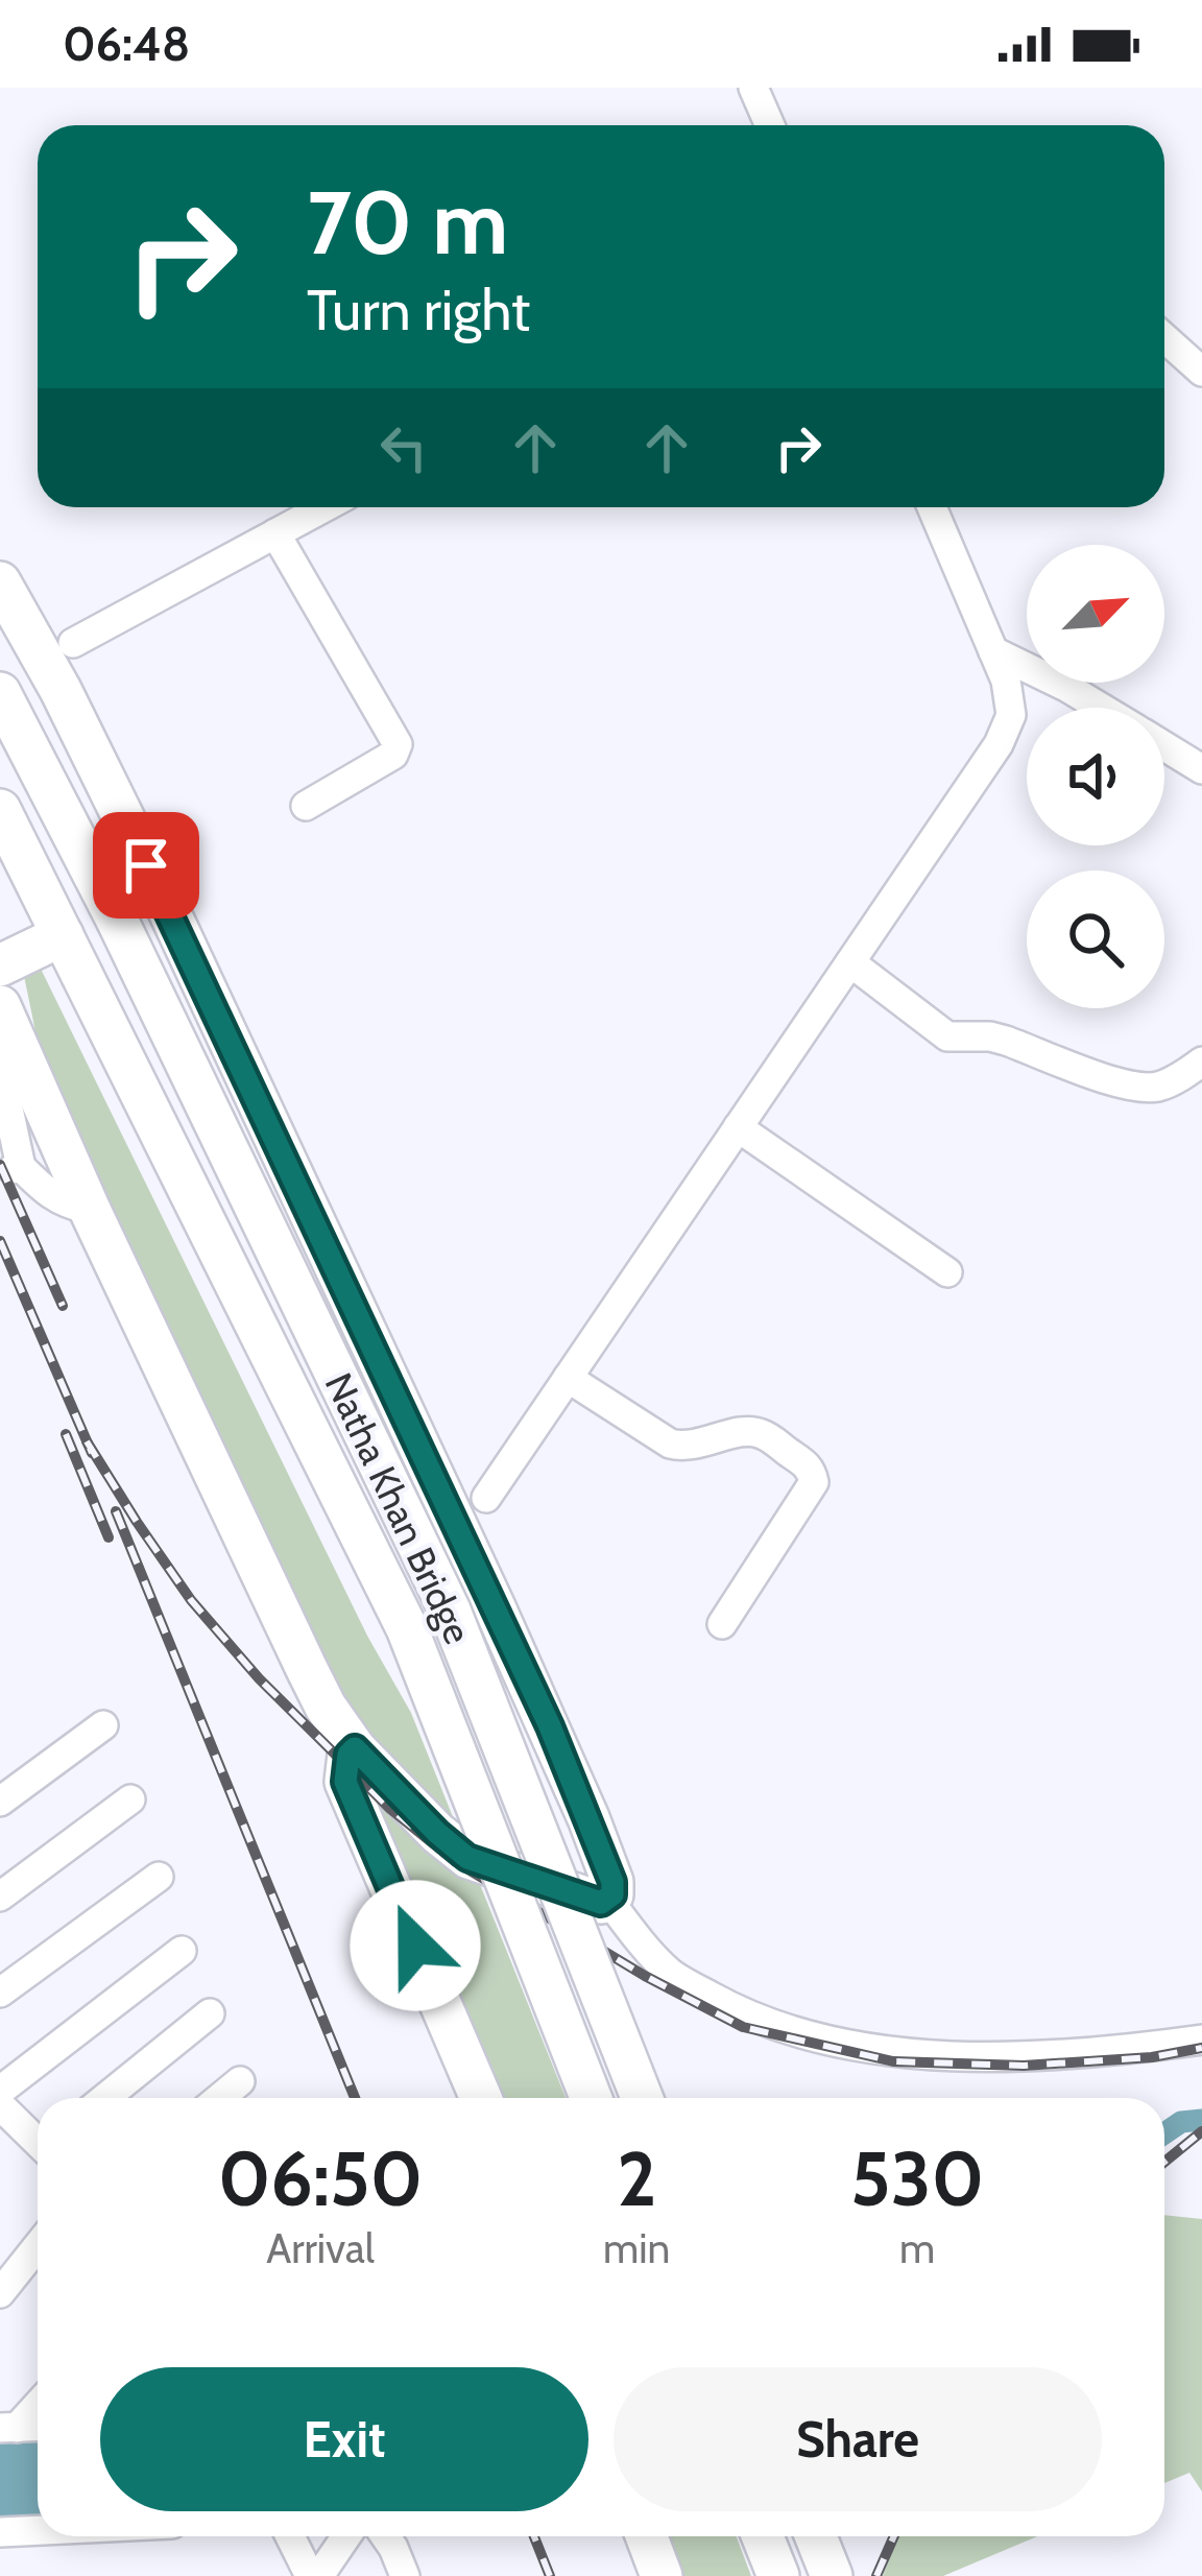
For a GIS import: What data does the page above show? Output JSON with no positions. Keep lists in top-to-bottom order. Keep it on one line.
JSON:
{"streets":{"highway":["Natha Khan Bridge"]},"north":"top right","page":{"status":"06:48","turn":["70 m","Turn right"],"eta":["06:50","Arrival","2","min","530","m"],"buttons":["Exit","Share"]}}
